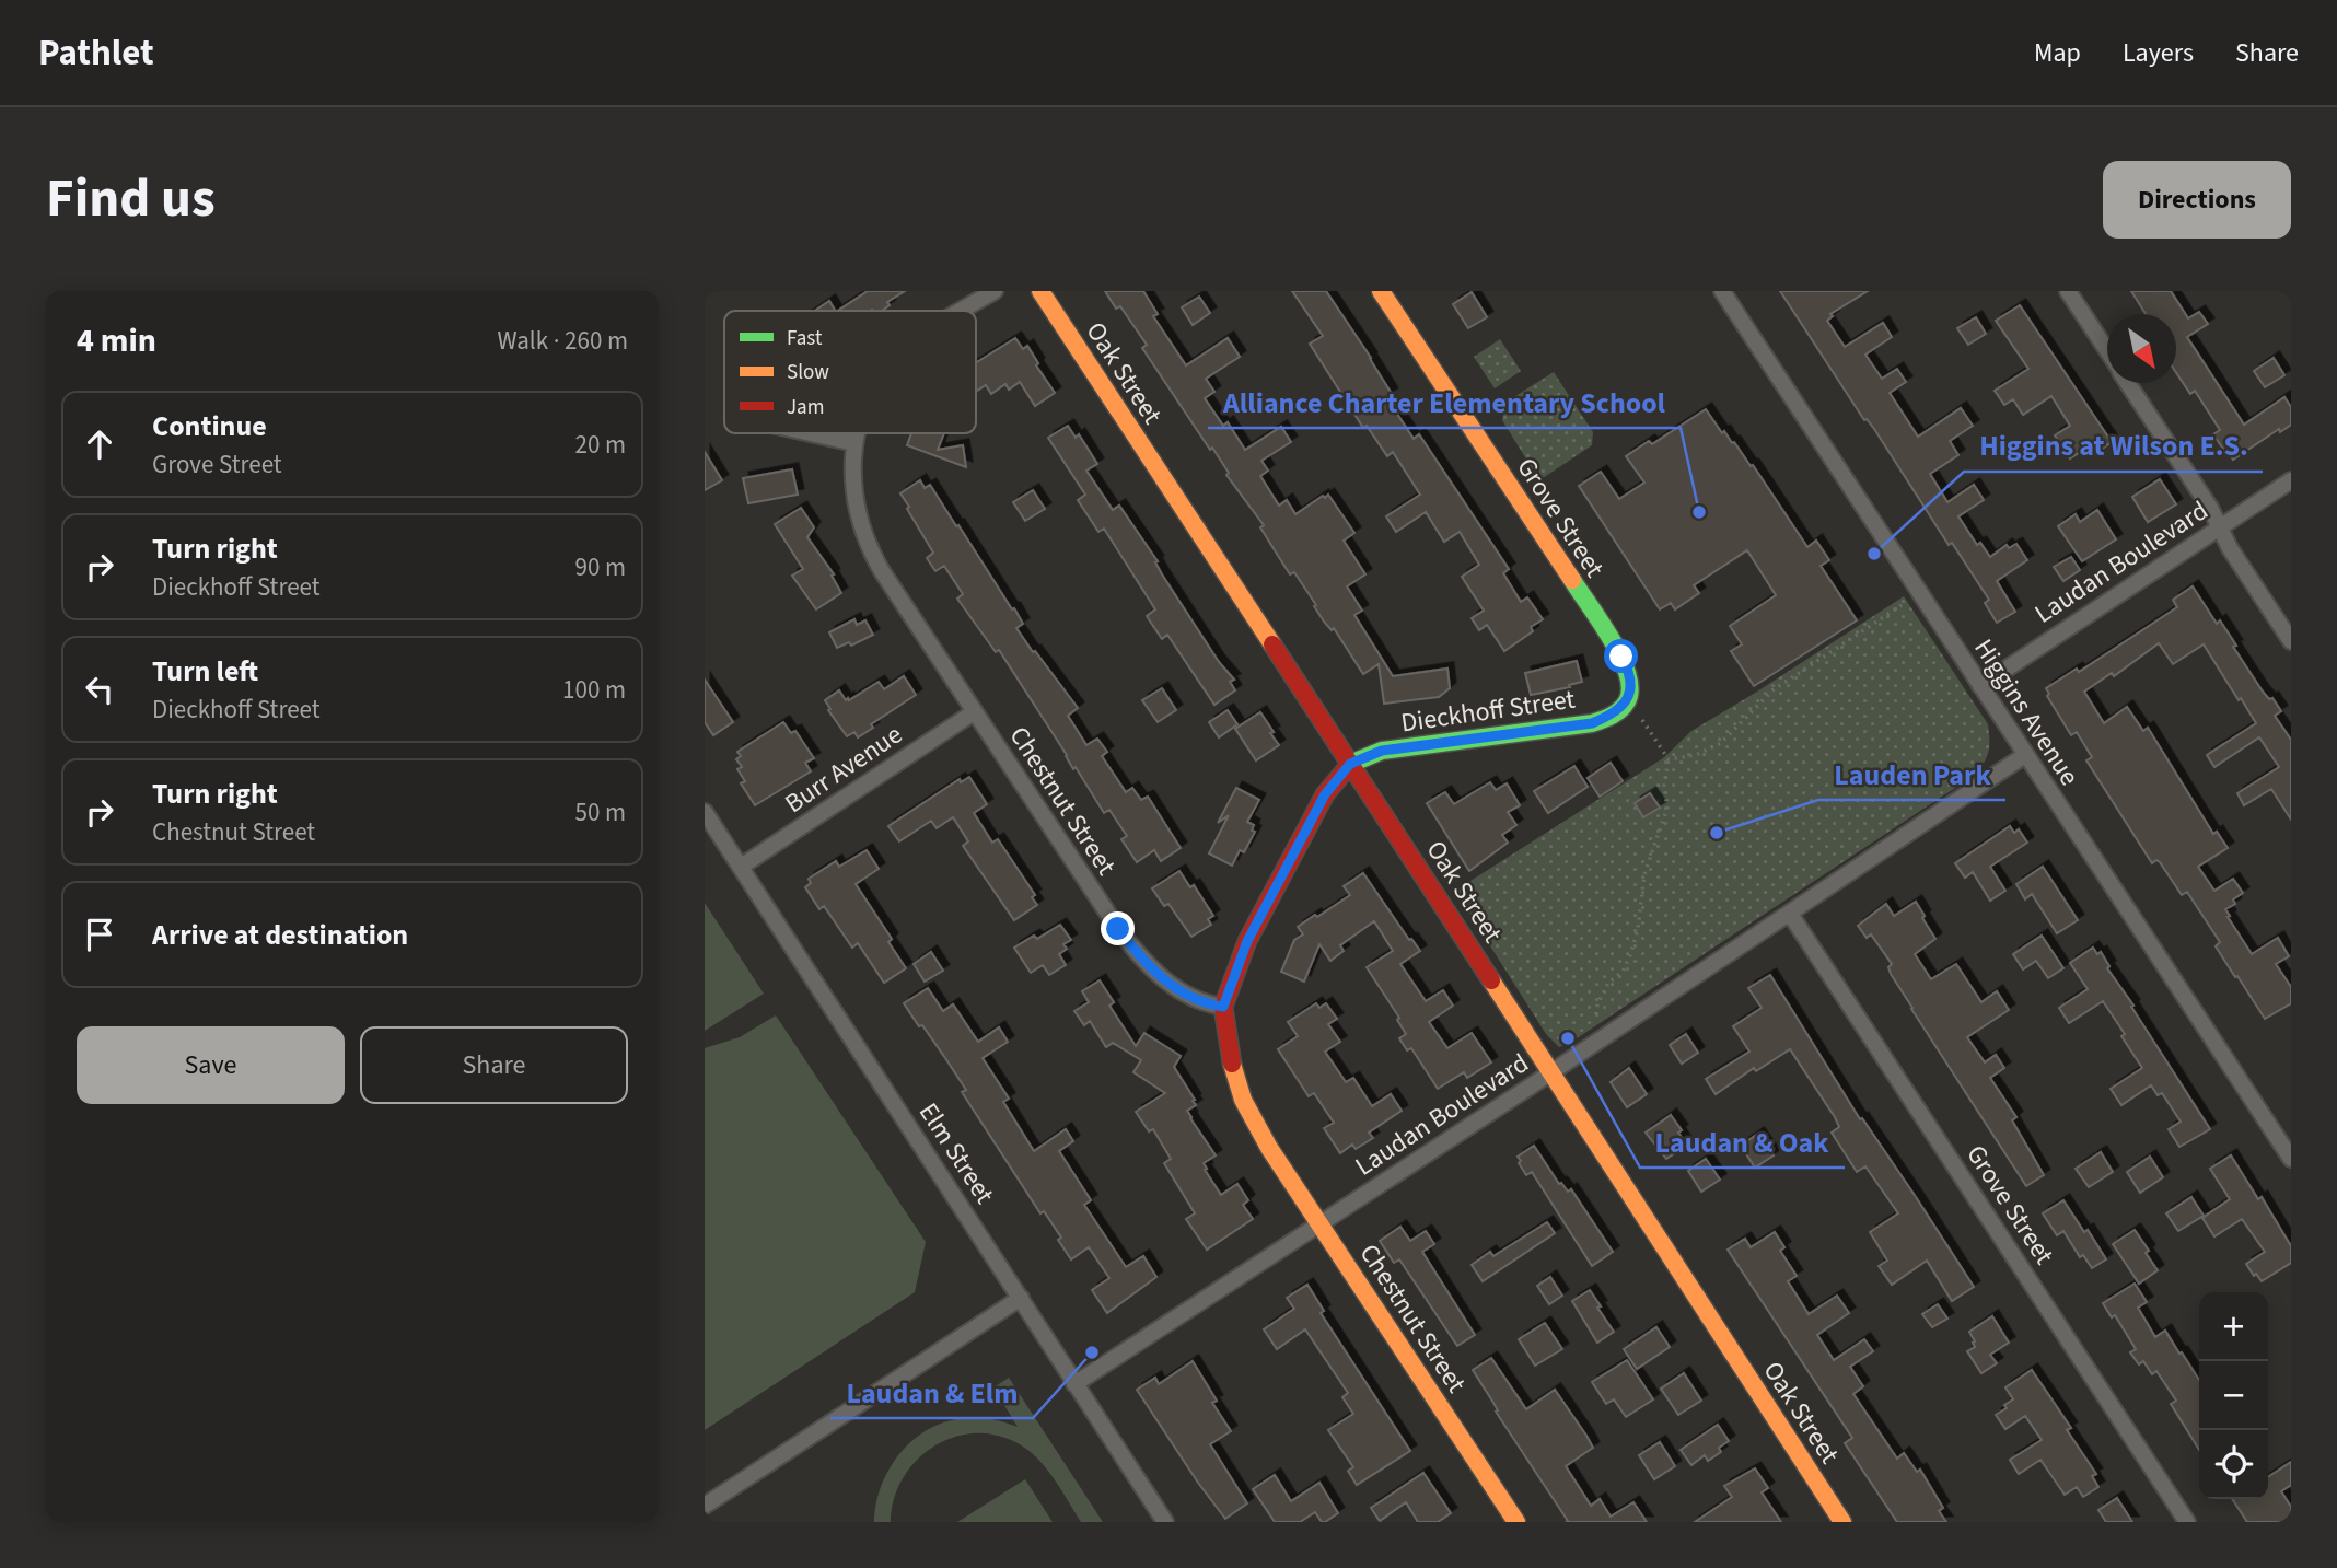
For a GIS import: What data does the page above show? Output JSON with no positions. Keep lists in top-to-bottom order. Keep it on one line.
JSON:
{"streets":{"street":["Oak Street","Grove Street","Laudan Boulevard","Dieckhoff Street","Higgins Avenue","Burr Avenue","Chestnut Street","Elm Street"]},"crossings":[["Oak Street","Laudan Boulevard"],["Oak Street","Dieckhoff Street"],["Grove Street","Laudan Boulevard"],["Grove Street","Dieckhoff Street"],["Laudan Boulevard","Higgins Avenue"],["Laudan Boulevard","Chestnut Street"],["Laudan Boulevard","Elm Street"],["Dieckhoff Street","Chestnut Street"],["Burr Avenue","Chestnut Street"],["Burr Avenue","Elm Street"]],"places":["Alliance Charter Elementary School","Higgins at Wilson E.S.","Lauden Park","Laudan & Oak","Laudan & Elm"],"legend":["Fast","Slow","Jam"],"north":"bottom right","page":{"header":"Pathlet","nav":["Map","Layers","Share"],"title":"Find us","buttons":["Directions",["Save","Share"]],"heading":["4 min","Walk · 260 m"],"list":[["Continue","Grove Street","20 m"],["Turn right","Dieckhoff Street","90 m"],["Turn left","Dieckhoff Street","100 m"],["Turn right","Chestnut Street","50 m"],"Arrive at destination"],"map_buttons":["+","−"]}}
